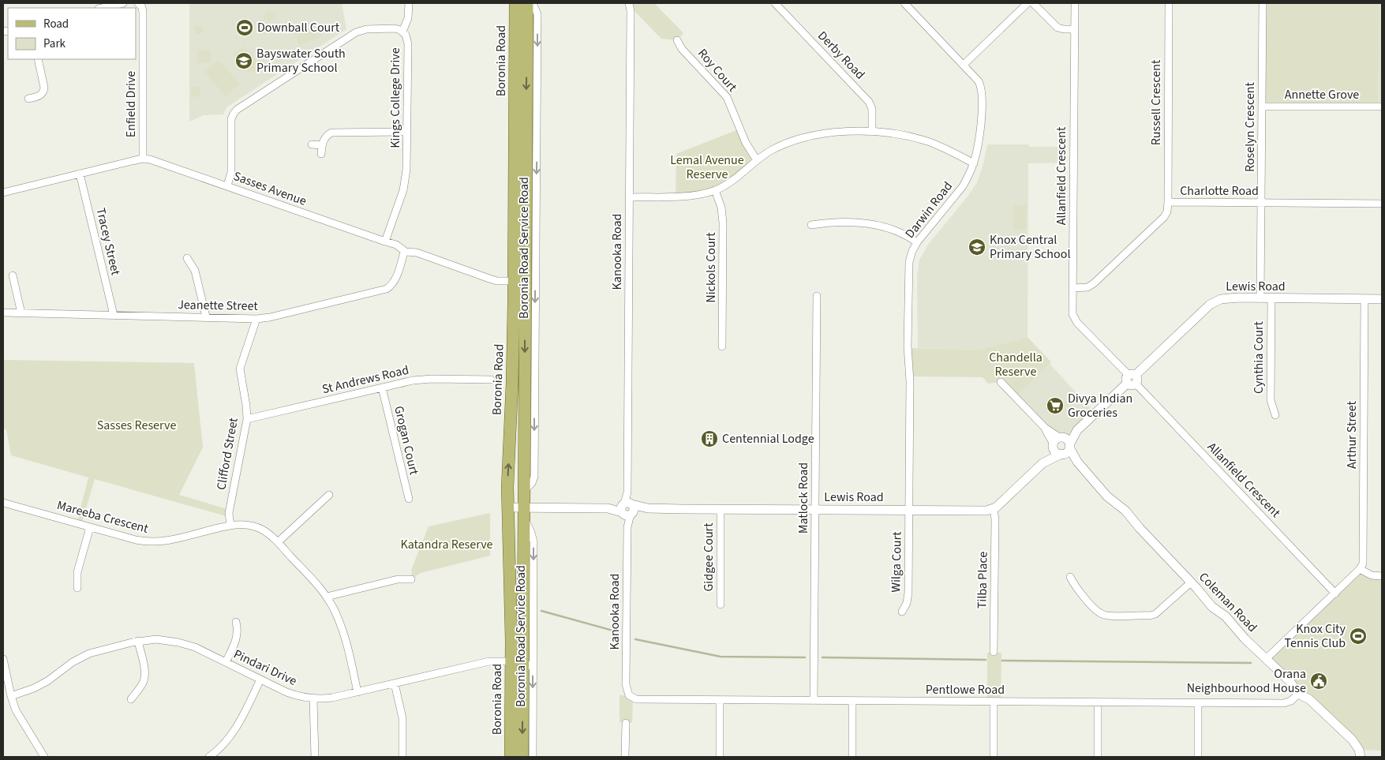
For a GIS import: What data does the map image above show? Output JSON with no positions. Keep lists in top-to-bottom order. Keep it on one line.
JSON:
{"streets":{"main road":["Boronia Road"],"street":["Derby Road","Roy Court","Annette Grove","Kings College Drive","Russell Crescent","Enfield Drive","Roselyn Crescent","Allanfield Crescent","Sasses Avenue","Charlotte Road","Darwin Road","Tracey Street","Boronia Road Service Road","Kanooka Road","Nickols Court","Lewis Road","Jeanette Street","Cynthia Court","St Andrews Road","Arthur Street","Grogan Court","Clifford Street","Matlock Road","Mareeba Crescent","Gidgee Court","Wilga Court","Tilba Place","Coleman Road","Pindari Drive","Pentlowe Road"]},"crossings":[["Boronia Road","Sasses Avenue"],["Boronia Road","Boronia Road Service Road"],["Boronia Road","Lewis Road"],["Boronia Road","Pindari Drive"],["Annette Grove","Roselyn Crescent"],["Kings College Drive","Sasses Avenue"],["Russell Crescent","Charlotte Road"],["Enfield Drive","Sasses Avenue"],["Roselyn Crescent","Charlotte Road"],["Roselyn Crescent","Lewis Road"],["Allanfield Crescent","Charlotte Road"],["Allanfield Crescent","Lewis Road"],["Sasses Avenue","Tracey Street"],["Sasses Avenue","Jeanette Street"],["Darwin Road","Lewis Road"],["Darwin Road","Wilga Court"],["Tracey Street","Jeanette Street"],["Boronia Road Service Road","Pindari Drive"],["Kanooka Road","Lewis Road"],["Kanooka Road","Pentlowe Road"],["Lewis Road","Cynthia Court"],["Lewis Road","Arthur Street"],["Lewis Road","Matlock Road"],["Lewis Road","Gidgee Court"],["Lewis Road","Wilga Court"],["Lewis Road","Tilba Place"],["Lewis Road","Coleman Road"],["Jeanette Street","Clifford Street"],["St Andrews Road","Grogan Court"],["St Andrews Road","Clifford Street"],["Clifford Street","Mareeba Crescent"],["Matlock Road","Pentlowe Road"],["Mareeba Crescent","Pindari Drive"],["Coleman Road","Pentlowe Road"]],"one_way":["Boronia Road Service Road"],"parks":["Lemal Avenue Reserve","Chandella Reserve","Sasses Reserve","Katandra Reserve"],"places":{"sports":["Downball Court","Knox City Tennis Club"],"school or university":["Bayswater South Primary School","Knox Central Primary School"],"supermarket":["Divya Indian Groceries"],"building":["Centennial Lodge"],"public building":["Orana Neighbourhood House"]},"legend":["Road","Park"]}
